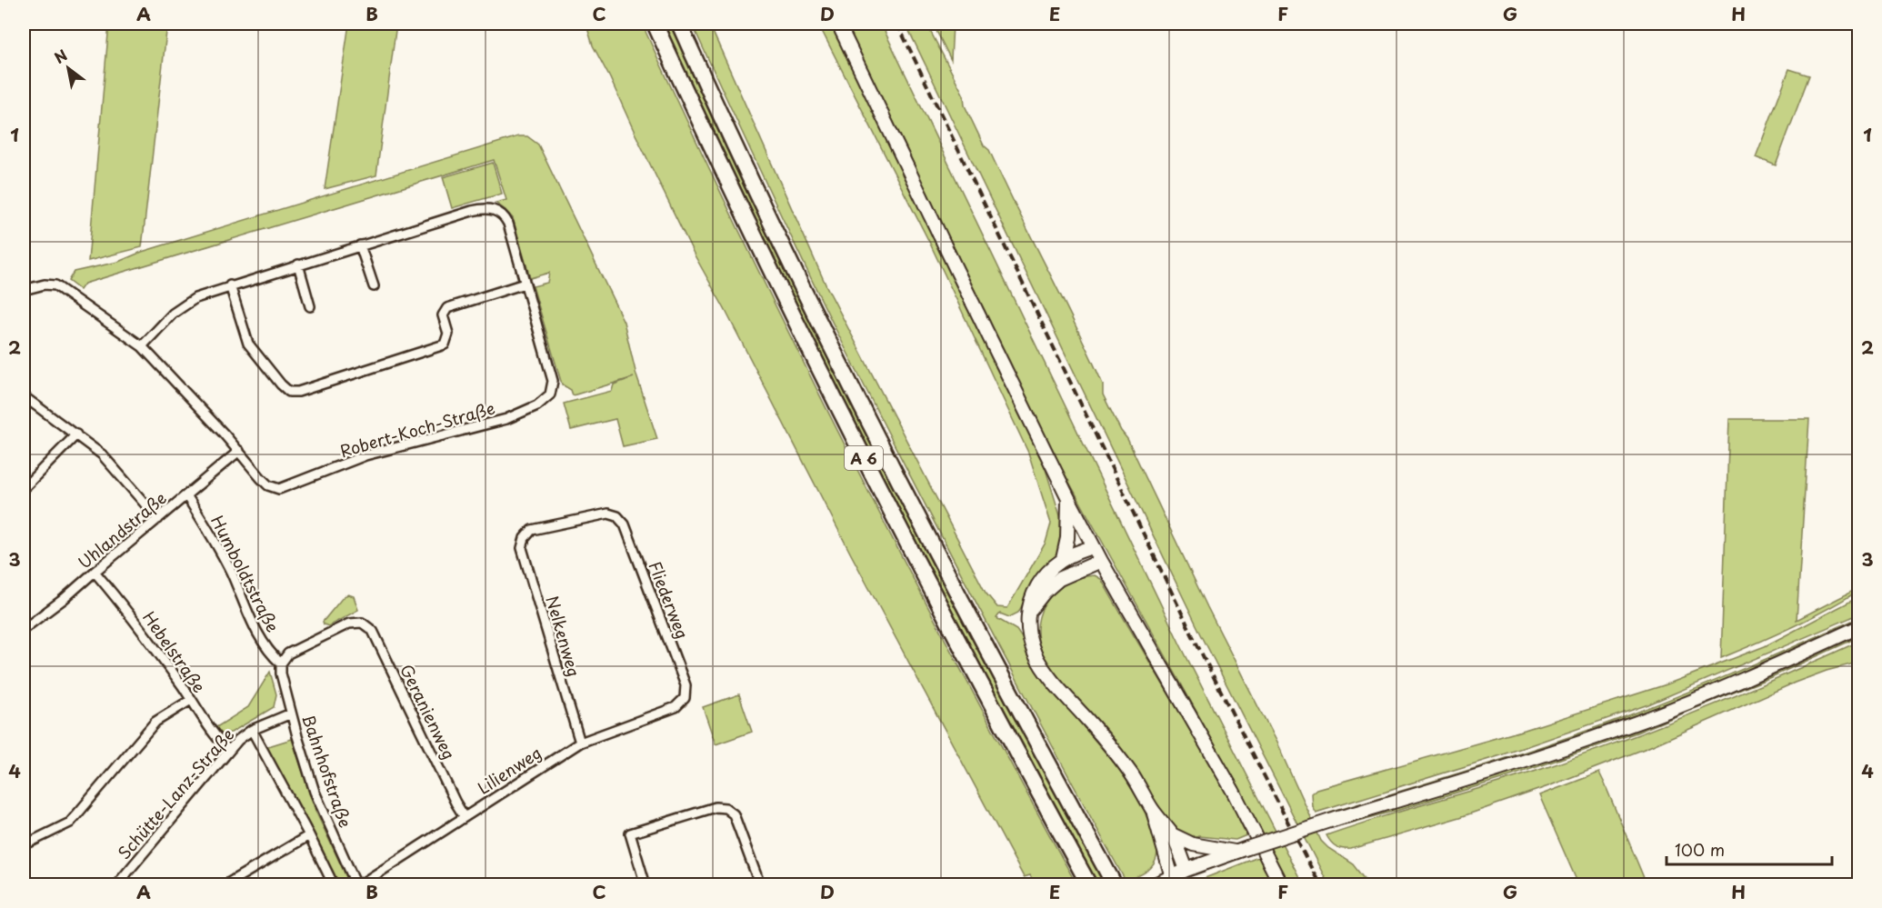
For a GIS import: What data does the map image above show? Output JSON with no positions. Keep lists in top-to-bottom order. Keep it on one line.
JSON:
{"streets":{"highway":["A 6"],"street":["Robert-Koch-Straße","Uhlandstraße","Humboldtstraße","Fliederweg","Nelkenweg","Hebelstraße","Geranienweg","Lilienweg","Bahnhofstraße","Schütte-Lanz-Straße"]},"crossings":[["Robert-Koch-Straße","Uhlandstraße"],["Uhlandstraße","Humboldtstraße"],["Uhlandstraße","Hebelstraße"],["Humboldtstraße","Geranienweg"],["Humboldtstraße","Bahnhofstraße"],["Fliederweg","Nelkenweg"],["Fliederweg","Lilienweg"],["Nelkenweg","Lilienweg"],["Hebelstraße","Schütte-Lanz-Straße"],["Geranienweg","Lilienweg"],["Geranienweg","Bahnhofstraße"],["Lilienweg","Bahnhofstraße"],["Bahnhofstraße","Schütte-Lanz-Straße"]],"scale_bar":"100 m","north":"top left","grid":{"columns":["A","B","C","D","E","F","G","H"],"rows":["1","2","3","4"]}}
